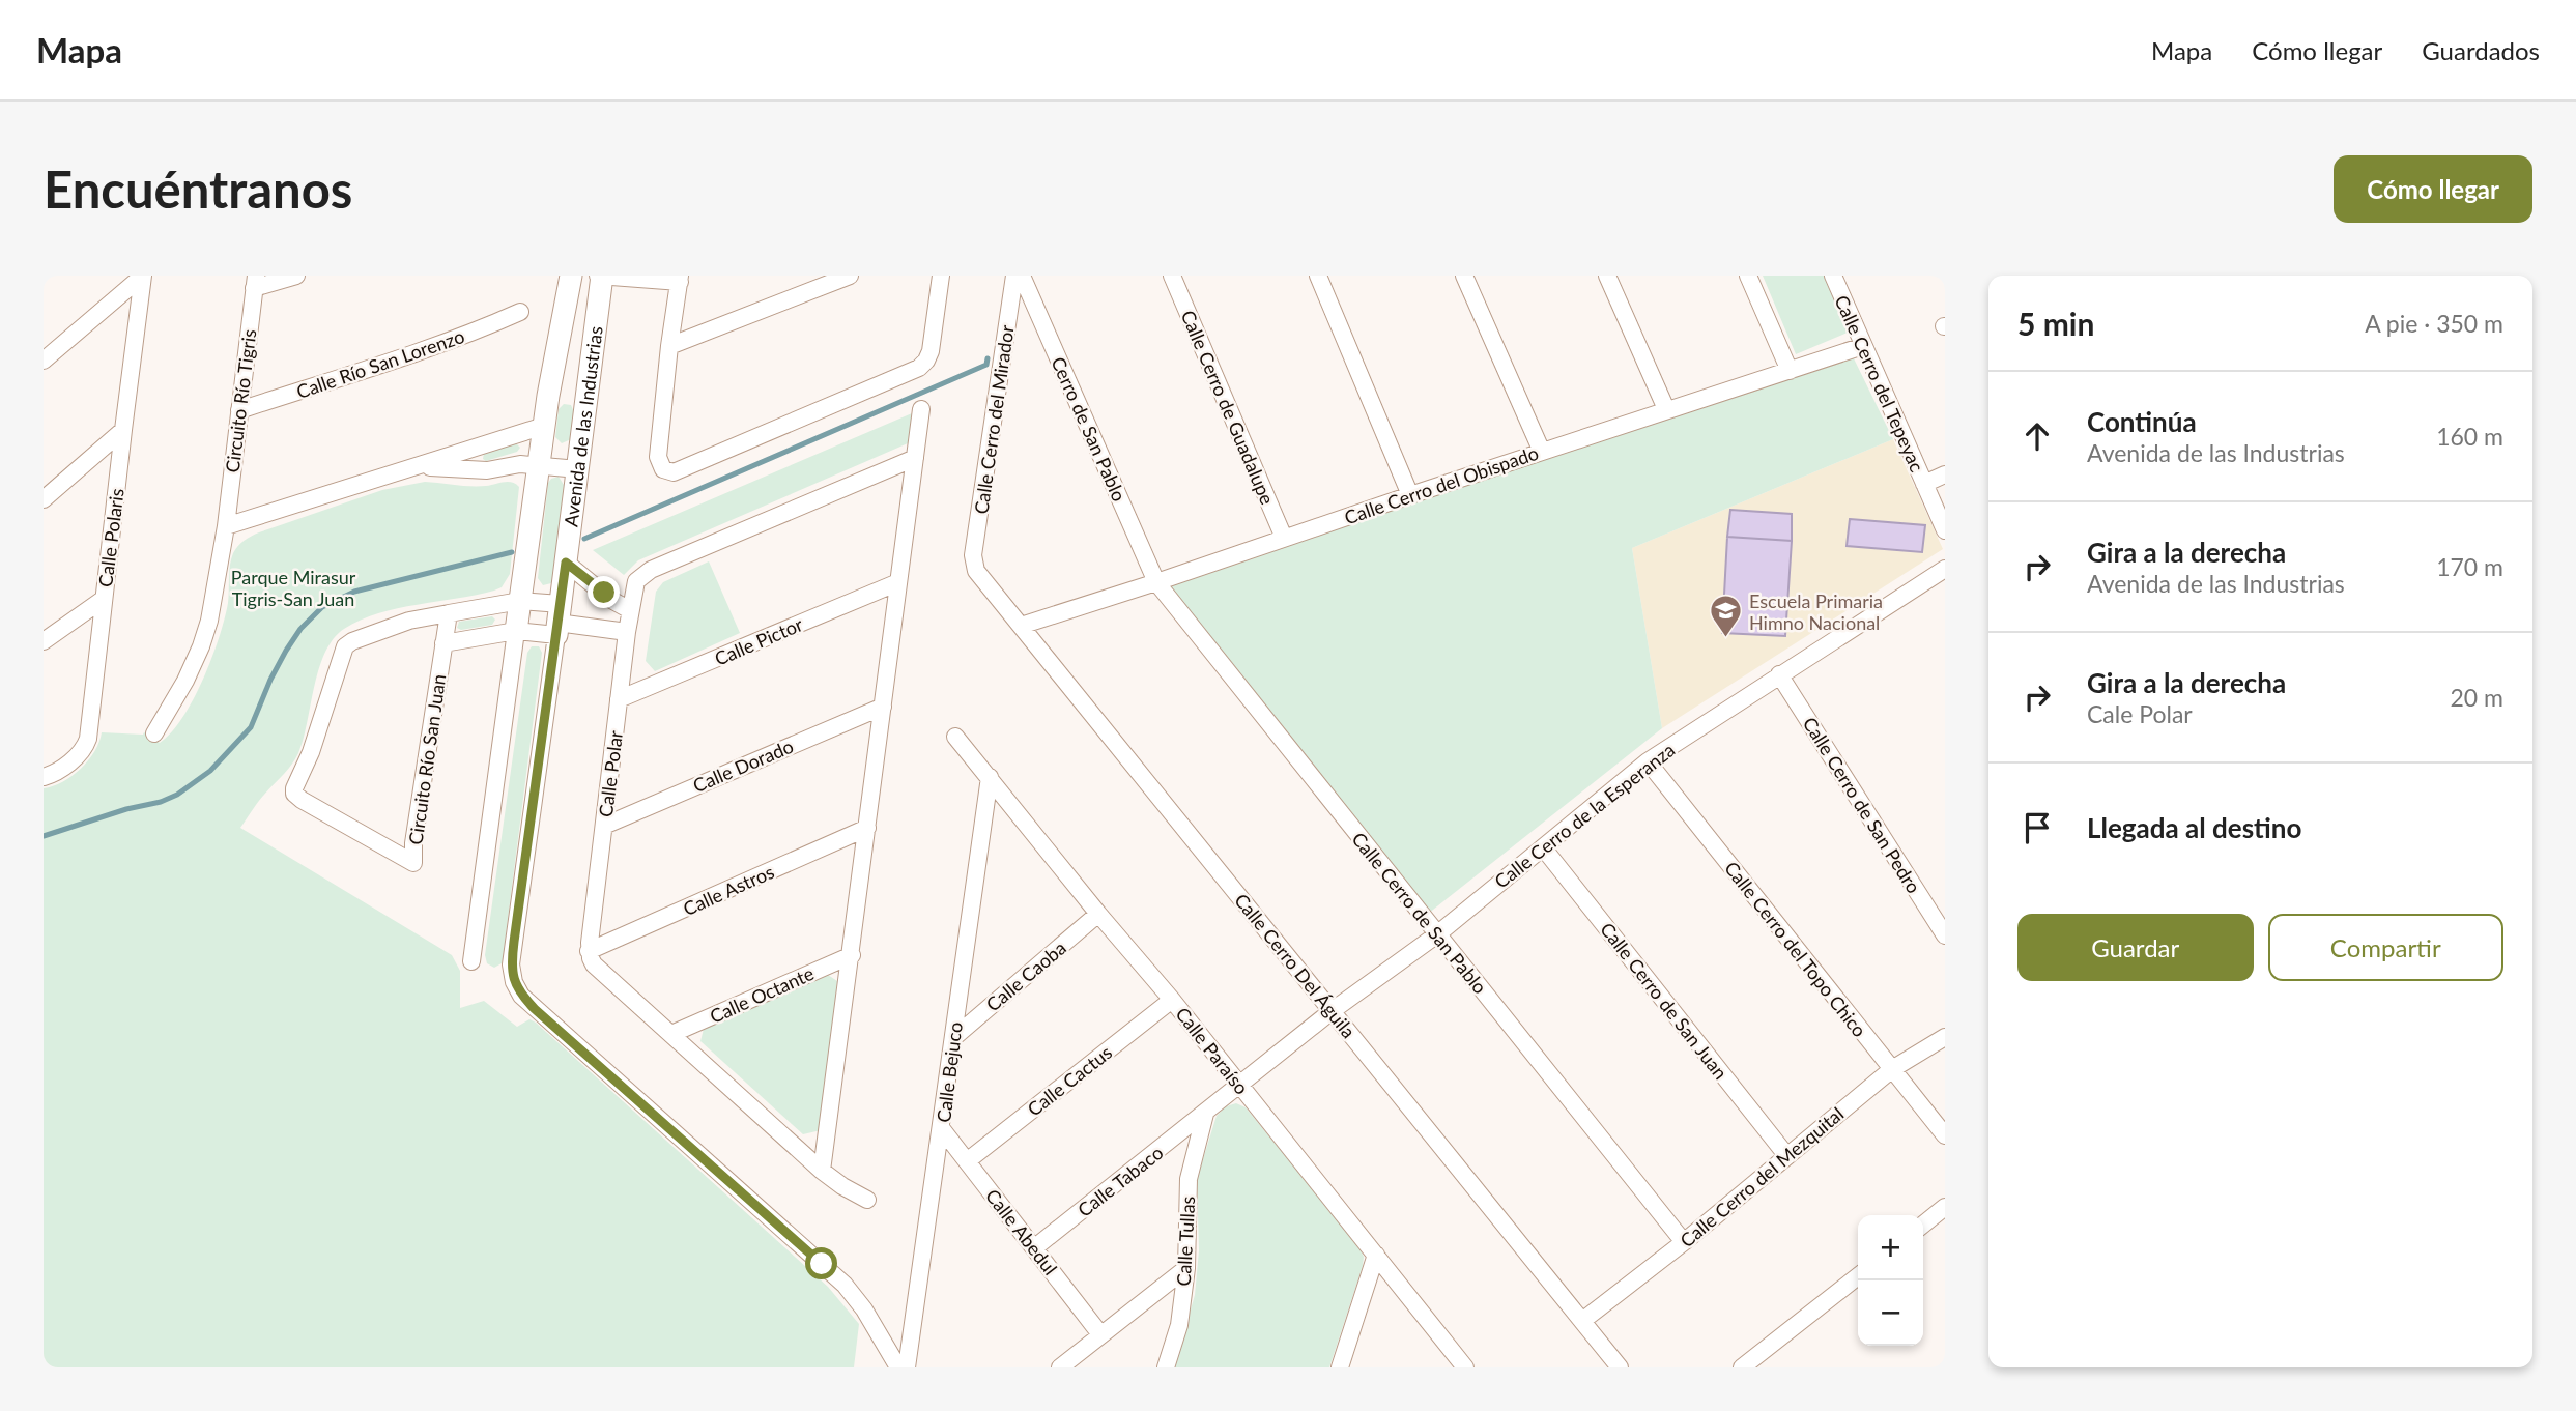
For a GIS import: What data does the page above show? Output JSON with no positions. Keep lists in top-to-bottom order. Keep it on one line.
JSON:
{"streets":{"street":["Calle Río San Lorenzo","Calle Cerro del Tepeyac","Circuito Río Tigris","Calle Cerro de Guadalupe","Calle Cerro del Mirador","Avenida de las Industrias","Cerro de San Pablo","Calle Cerro del Obispado","Calle Polaris","Calle Pictor","Circuito Río San Juan","Calle Dorado","Calle Polar","Calle Cerro de San Pedro","Calle Cerro de la Esperanza","Calle Astros","Calle Cerro de San Pablo","Calle Cerro del Topo Chico","Calle Cerro Del Águila","Calle Caoba","Calle Octante","Calle Cerro de San Juan","Calle Paraíso","Calle Bejuco","Calle Cactus","Calle Cerro del Mezquital","Calle Tabaco","Calle Abedul","Calle Tullas"]},"crossings":[["Calle Río San Lorenzo","Circuito Río Tigris"],["Calle Cerro del Tepeyac","Calle Cerro del Obispado"],["Calle Cerro de Guadalupe","Calle Cerro del Obispado"],["Calle Cerro del Mirador","Calle Cerro Del Águila"],["Avenida de las Industrias","Circuito Río San Juan"],["Cerro de San Pablo","Calle Cerro del Obispado"],["Cerro de San Pablo","Calle Cerro de San Pablo"],["Calle Cerro del Obispado","Calle Cerro de San Pablo"],["Calle Cerro del Obispado","Calle Cerro Del Águila"],["Calle Pictor","Calle Polar"],["Calle Dorado","Calle Polar"],["Calle Polar","Calle Astros"],["Calle Cerro de San Pedro","Calle Cerro de la Esperanza"],["Calle Cerro de la Esperanza","Calle Cerro de San Pablo"],["Calle Cerro de la Esperanza","Calle Cerro del Topo Chico"],["Calle Cerro de la Esperanza","Calle Cerro Del Águila"],["Calle Cerro de la Esperanza","Calle Cerro de San Juan"],["Calle Cerro de la Esperanza","Calle Paraíso"],["Calle Cerro de la Esperanza","Calle Tabaco"],["Calle Cerro de San Pablo","Calle Cerro del Mezquital"],["Calle Cerro del Topo Chico","Calle Cerro del Mezquital"],["Calle Cerro Del Águila","Calle Cerro del Mezquital"],["Calle Caoba","Calle Paraíso"],["Calle Caoba","Calle Bejuco"],["Calle Cerro de San Juan","Calle Cerro del Mezquital"],["Calle Paraíso","Calle Bejuco"],["Calle Paraíso","Calle Cactus"],["Calle Paraíso","Calle Tabaco"],["Calle Bejuco","Calle Abedul"],["Calle Cactus","Calle Abedul"],["Calle Tabaco","Calle Abedul"],["Calle Tabaco","Calle Tullas"]],"parks":["Parque Mirasur Tigris-San Juan"],"places":{"school or university":["Escuela Primaria Himno Nacional"]},"page":{"header":"Mapa","nav":["Mapa","Cómo llegar","Guardados"],"buttons":["Cómo llegar",["Guardar","Compartir"]],"title":"Encuéntranos","heading":["5 min","A pie · 350 m"],"list":[["Continúa","Avenida de las Industrias","160 m"],["Gira a la derecha","Avenida de las Industrias","170 m"],["Gira a la derecha","Cale Polar","20 m"],"Llegada al destino"],"map_buttons":["+","−"]}}
